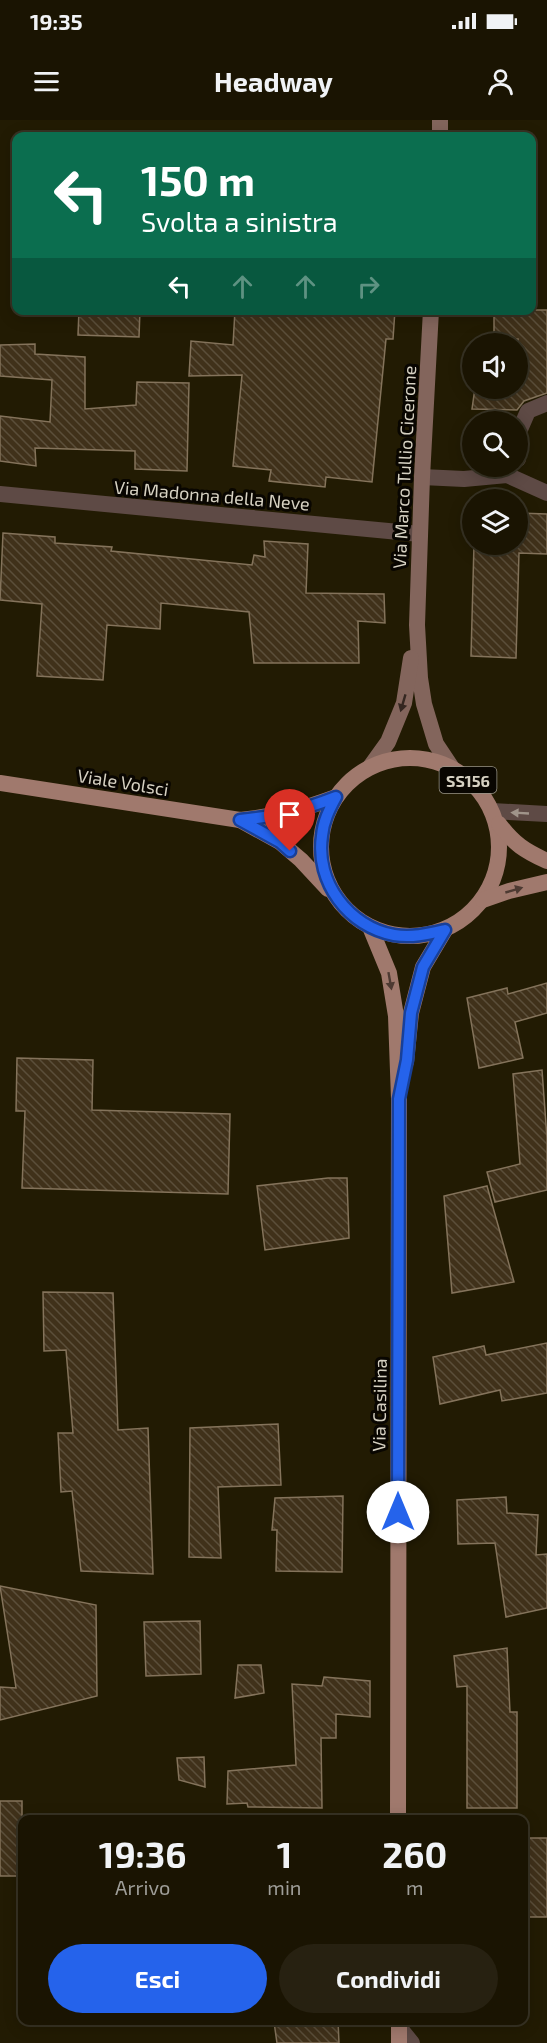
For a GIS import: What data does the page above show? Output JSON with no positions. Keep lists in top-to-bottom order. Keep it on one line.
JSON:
{"streets":{"main road":["Via Marco Tullio Cicerone","SS156","Viale Volsci","Via Casilina"],"street":["Via Madonna della Neve"]},"crossings":[["Via Marco Tullio Cicerone","Via Madonna della Neve"],["Via Marco Tullio Cicerone","SS156"],["Via Marco Tullio Cicerone","Viale Volsci"],["Via Marco Tullio Cicerone","Via Casilina"],["SS156","Viale Volsci"],["SS156","Via Casilina"],["Viale Volsci","Via Casilina"]],"page":{"status":"19:35","header":"Headway","turn":["150 m","Svolta a sinistra"],"eta":["19:36","Arrivo","1","min","260","m"],"buttons":["Esci","Condividi"]}}
